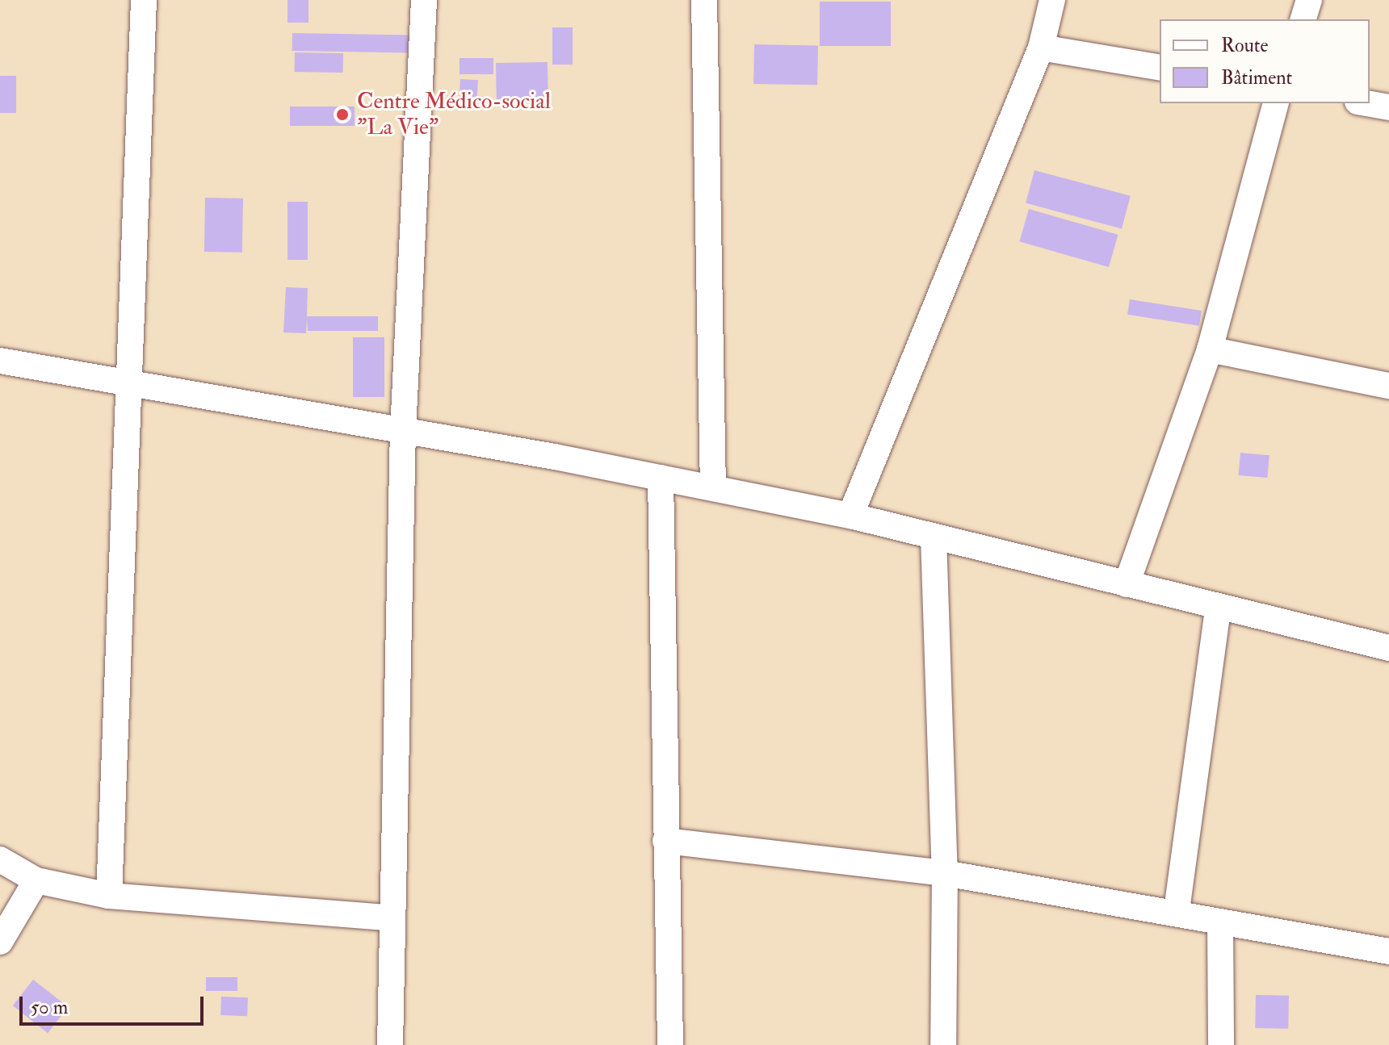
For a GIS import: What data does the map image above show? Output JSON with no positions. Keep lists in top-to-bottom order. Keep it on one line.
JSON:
{"places":["Centre Médico-social \"La Vie\""],"legend":["Route","Bâtiment"],"scale_bar":"50 m"}
